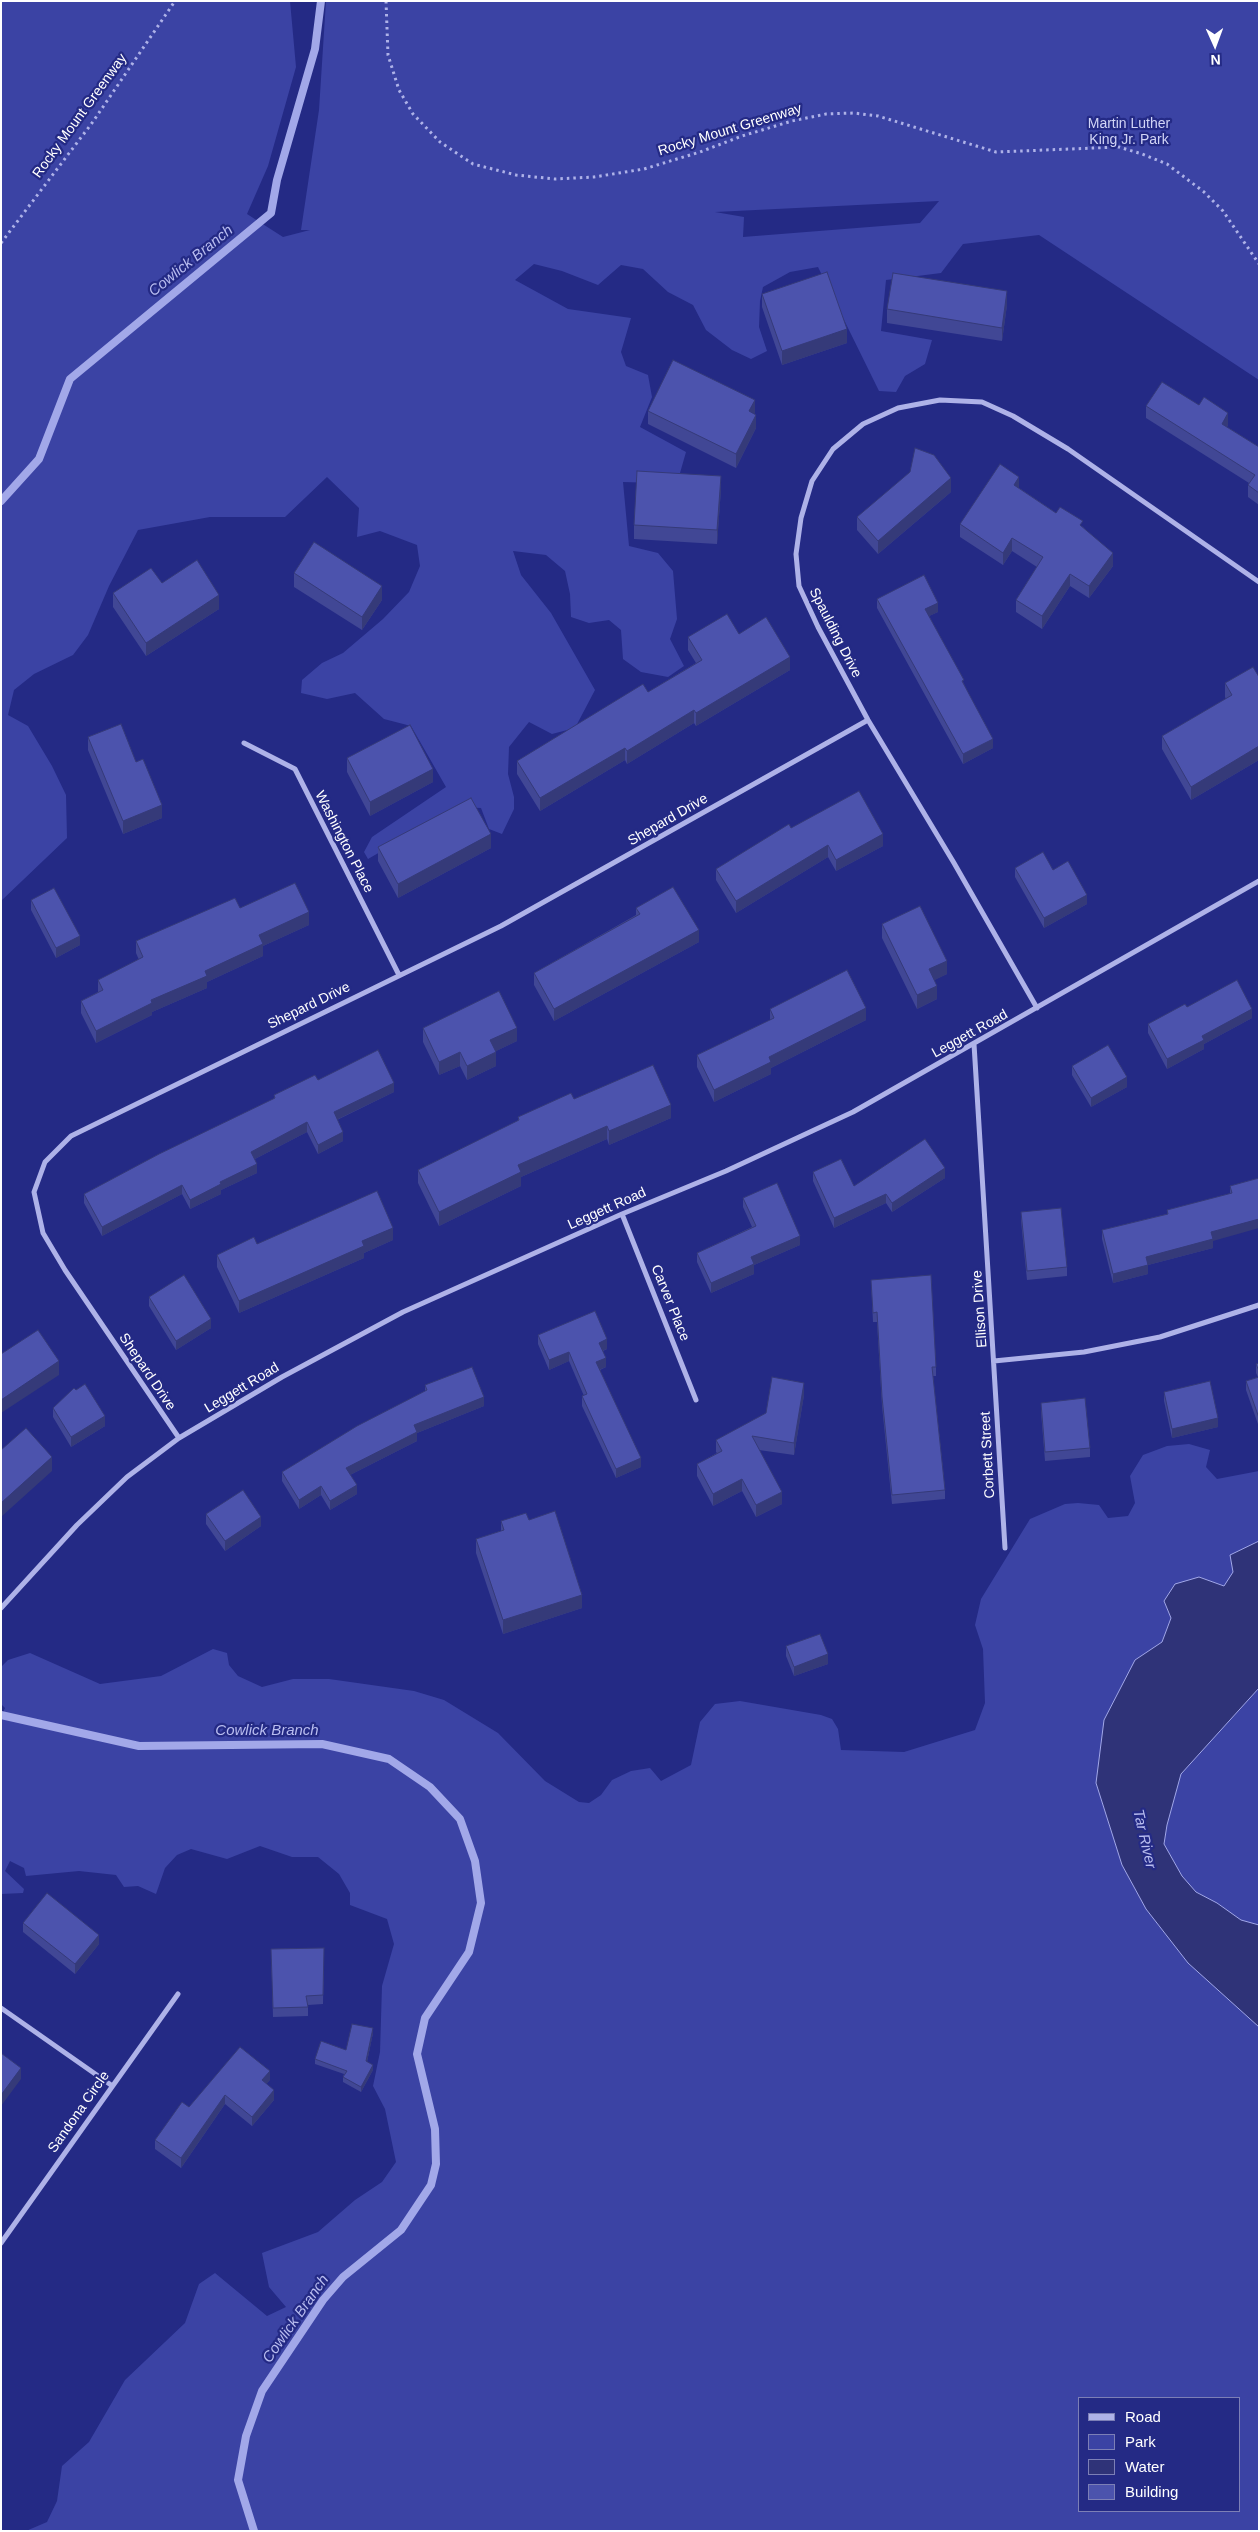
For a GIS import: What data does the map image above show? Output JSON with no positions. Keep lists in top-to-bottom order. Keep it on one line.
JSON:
{"streets":{"street":["Spaulding Drive","Shepard Drive","Washington Place","Leggett Road","Carver Place","Ellison Drive","Corbett Street","Sandona Circle"],"path":["Rocky Mount Greenway"]},"crossings":[["Spaulding Drive","Shepard Drive"],["Spaulding Drive","Leggett Road"],["Shepard Drive","Washington Place"],["Shepard Drive","Leggett Road"],["Leggett Road","Carver Place"],["Leggett Road","Ellison Drive"],["Ellison Drive","Corbett Street"]],"water":["Cowlick Branch","Tar River"],"parks":["Martin Luther King Jr. Park"],"legend":["Road","Park","Water","Building"],"north":"bottom"}
